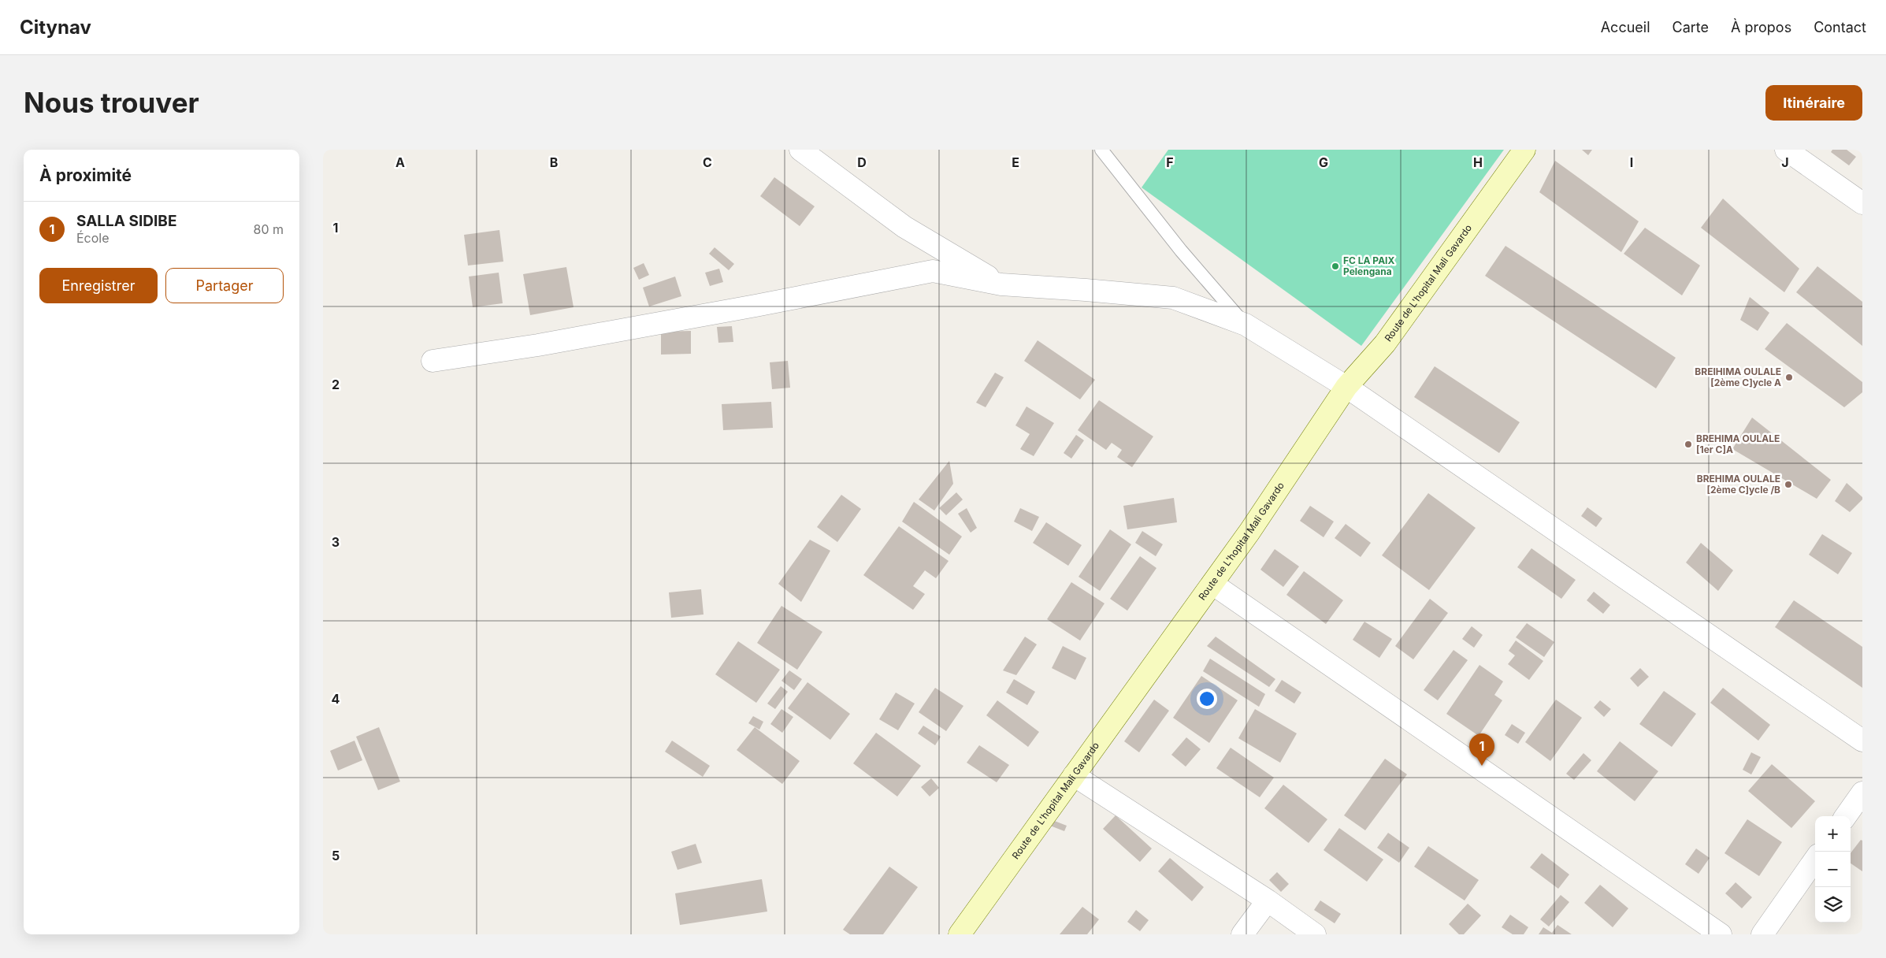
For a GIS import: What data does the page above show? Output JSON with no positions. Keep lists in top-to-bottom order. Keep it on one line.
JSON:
{"streets":{"main road":["Route de L'hopital Mali Gavardo"]},"places":["FC LA PAIX Pelengana","BREIHIMA OULALE [2ème C]ycle A","BREHIMA OULALE [1er C]A","BREHIMA OULALE [2ème C]ycle /B"],"page":{"header":"Citynav","nav":["Accueil","Carte","À propos","Contact"],"buttons":["Itinéraire",["Enregistrer","Partager"]],"title":"Nous trouver","heading":"À proximité","list":[{"mark":"1","name":"SALLA SIDIBE","note":"École","value":"80 m"}],"pins":"1","map_buttons":["+","−"]},"grid":{"columns":["A","B","C","D","E","F","G","H","I","J"],"rows":["1","2","3","4","5"]}}
